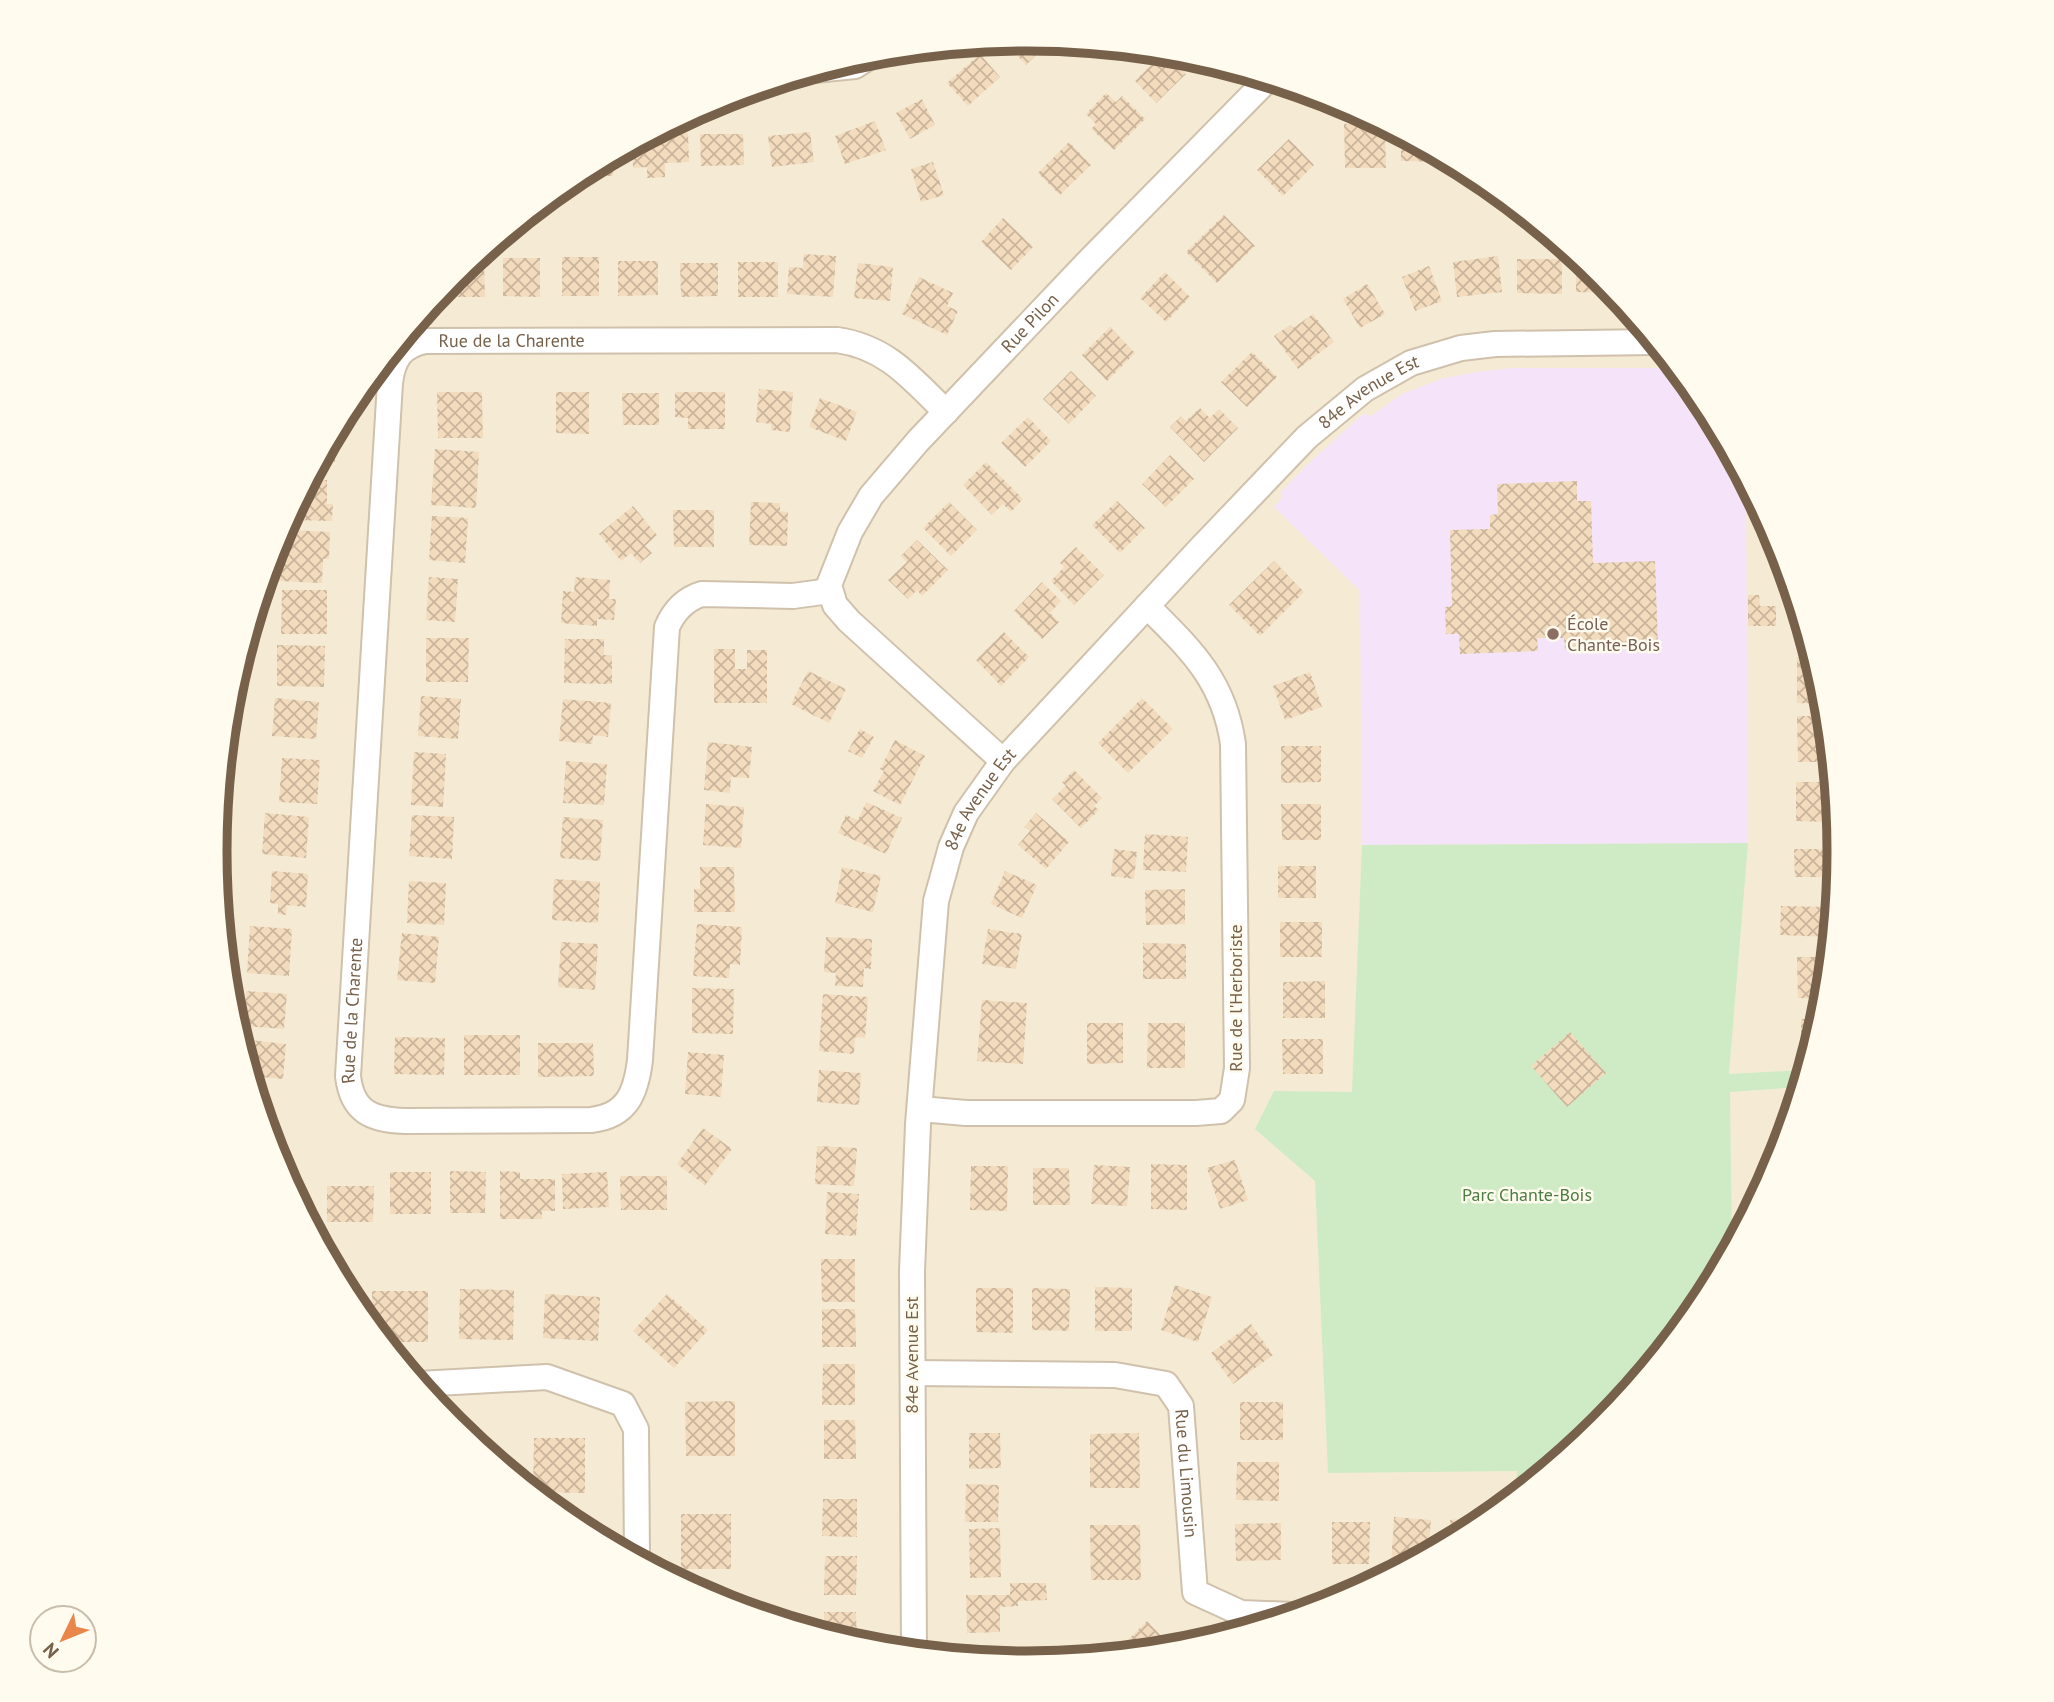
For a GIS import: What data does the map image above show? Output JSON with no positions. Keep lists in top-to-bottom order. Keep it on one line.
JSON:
{"streets":{"street":["Rue Pilon","Rue de la Charente","84e Avenue Est","Rue de l'Herboriste","Rue du Limousin"]},"crossings":[["Rue Pilon","Rue de la Charente"],["84e Avenue Est","Rue de l'Herboriste"],["84e Avenue Est","Rue du Limousin"]],"parks":["Parc Chante-Bois"],"places":["École Chante-Bois"],"north":"bottom left"}
